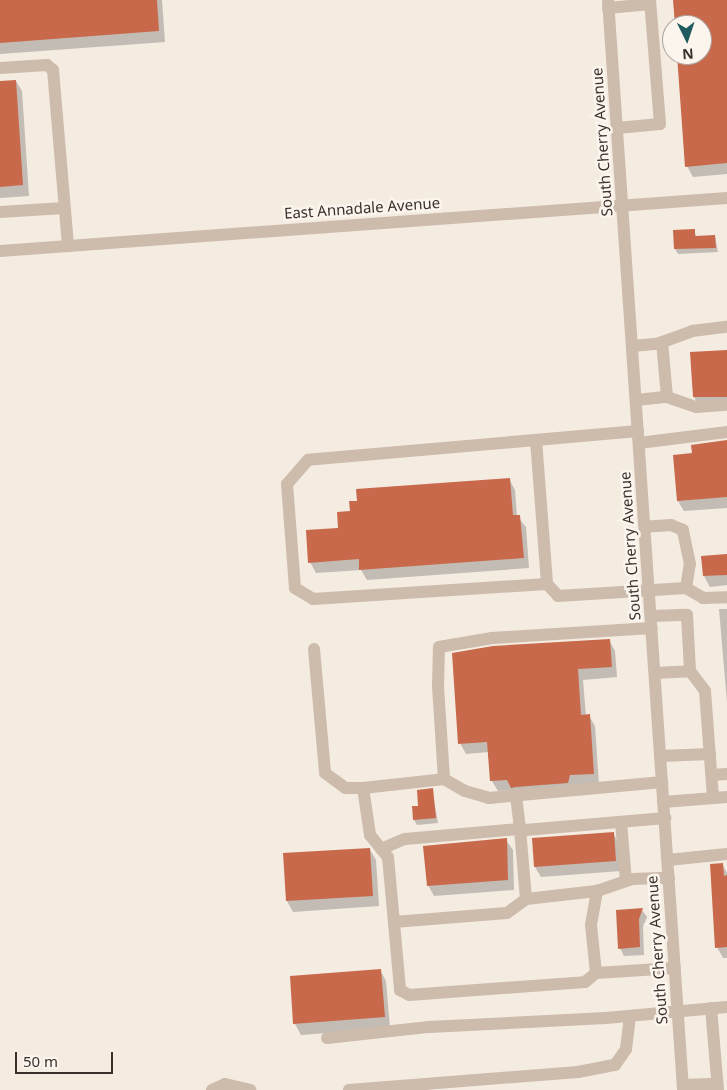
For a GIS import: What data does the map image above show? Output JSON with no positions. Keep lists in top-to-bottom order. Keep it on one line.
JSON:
{"streets":{"street":["South Cherry Avenue","East Annadale Avenue"]},"crossings":[["South Cherry Avenue","East Annadale Avenue"]],"scale_bar":"50 m","north":"bottom"}
